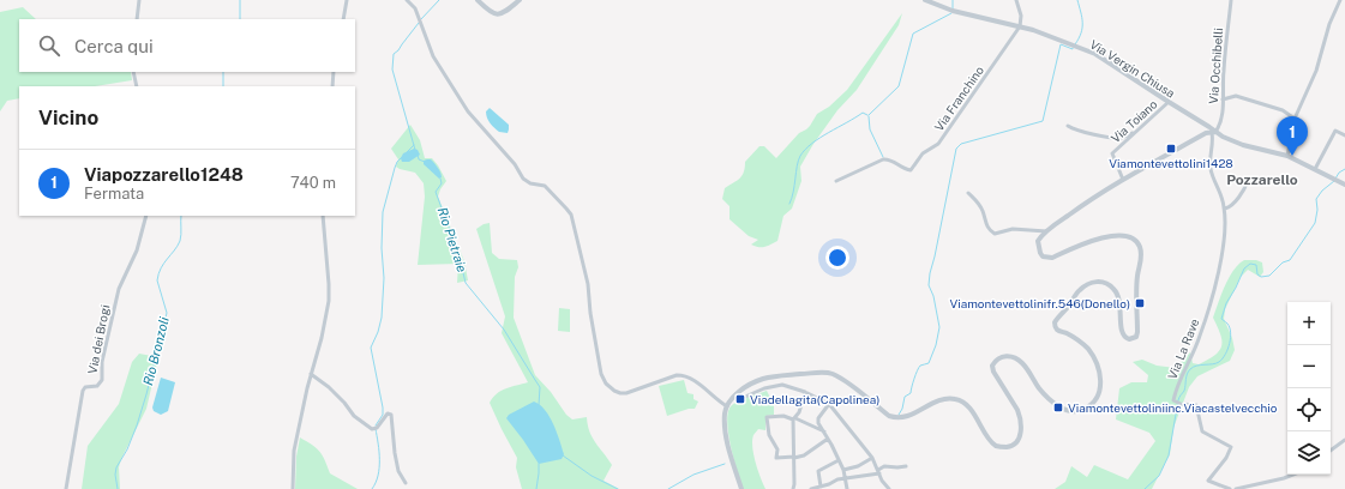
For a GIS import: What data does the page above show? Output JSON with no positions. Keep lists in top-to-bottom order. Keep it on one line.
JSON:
{"streets":{"street":["Via Occhibelli","Via Vergin Chiusa","Via Franchino","Via Toiano","Via dei Brogi","Via La Rave"]},"crossings":[["Via Occhibelli","Via Vergin Chiusa"],["Via Occhibelli","Via La Rave"],["Via Vergin Chiusa","Via Franchino"],["Via Vergin Chiusa","Via Toiano"],["Via Vergin Chiusa","Via La Rave"]],"districts":["Pozzarello"],"water":["Rio Pietraie","Rio Bronzoli"],"places":{"transit":["Viamontevettolini1428","Viamontevettolinifr.546(Donello)","Viadellagita(Capolinea)","Viamontevettoliniinc.Viacastelvecchio"]},"page":{"search":"Cerca qui","heading":"Vicino","pins":"1","list":[{"mark":"1","name":"Viapozzarello1248","note":"Fermata","value":"740 m"}],"map_buttons":["+","−"]}}
